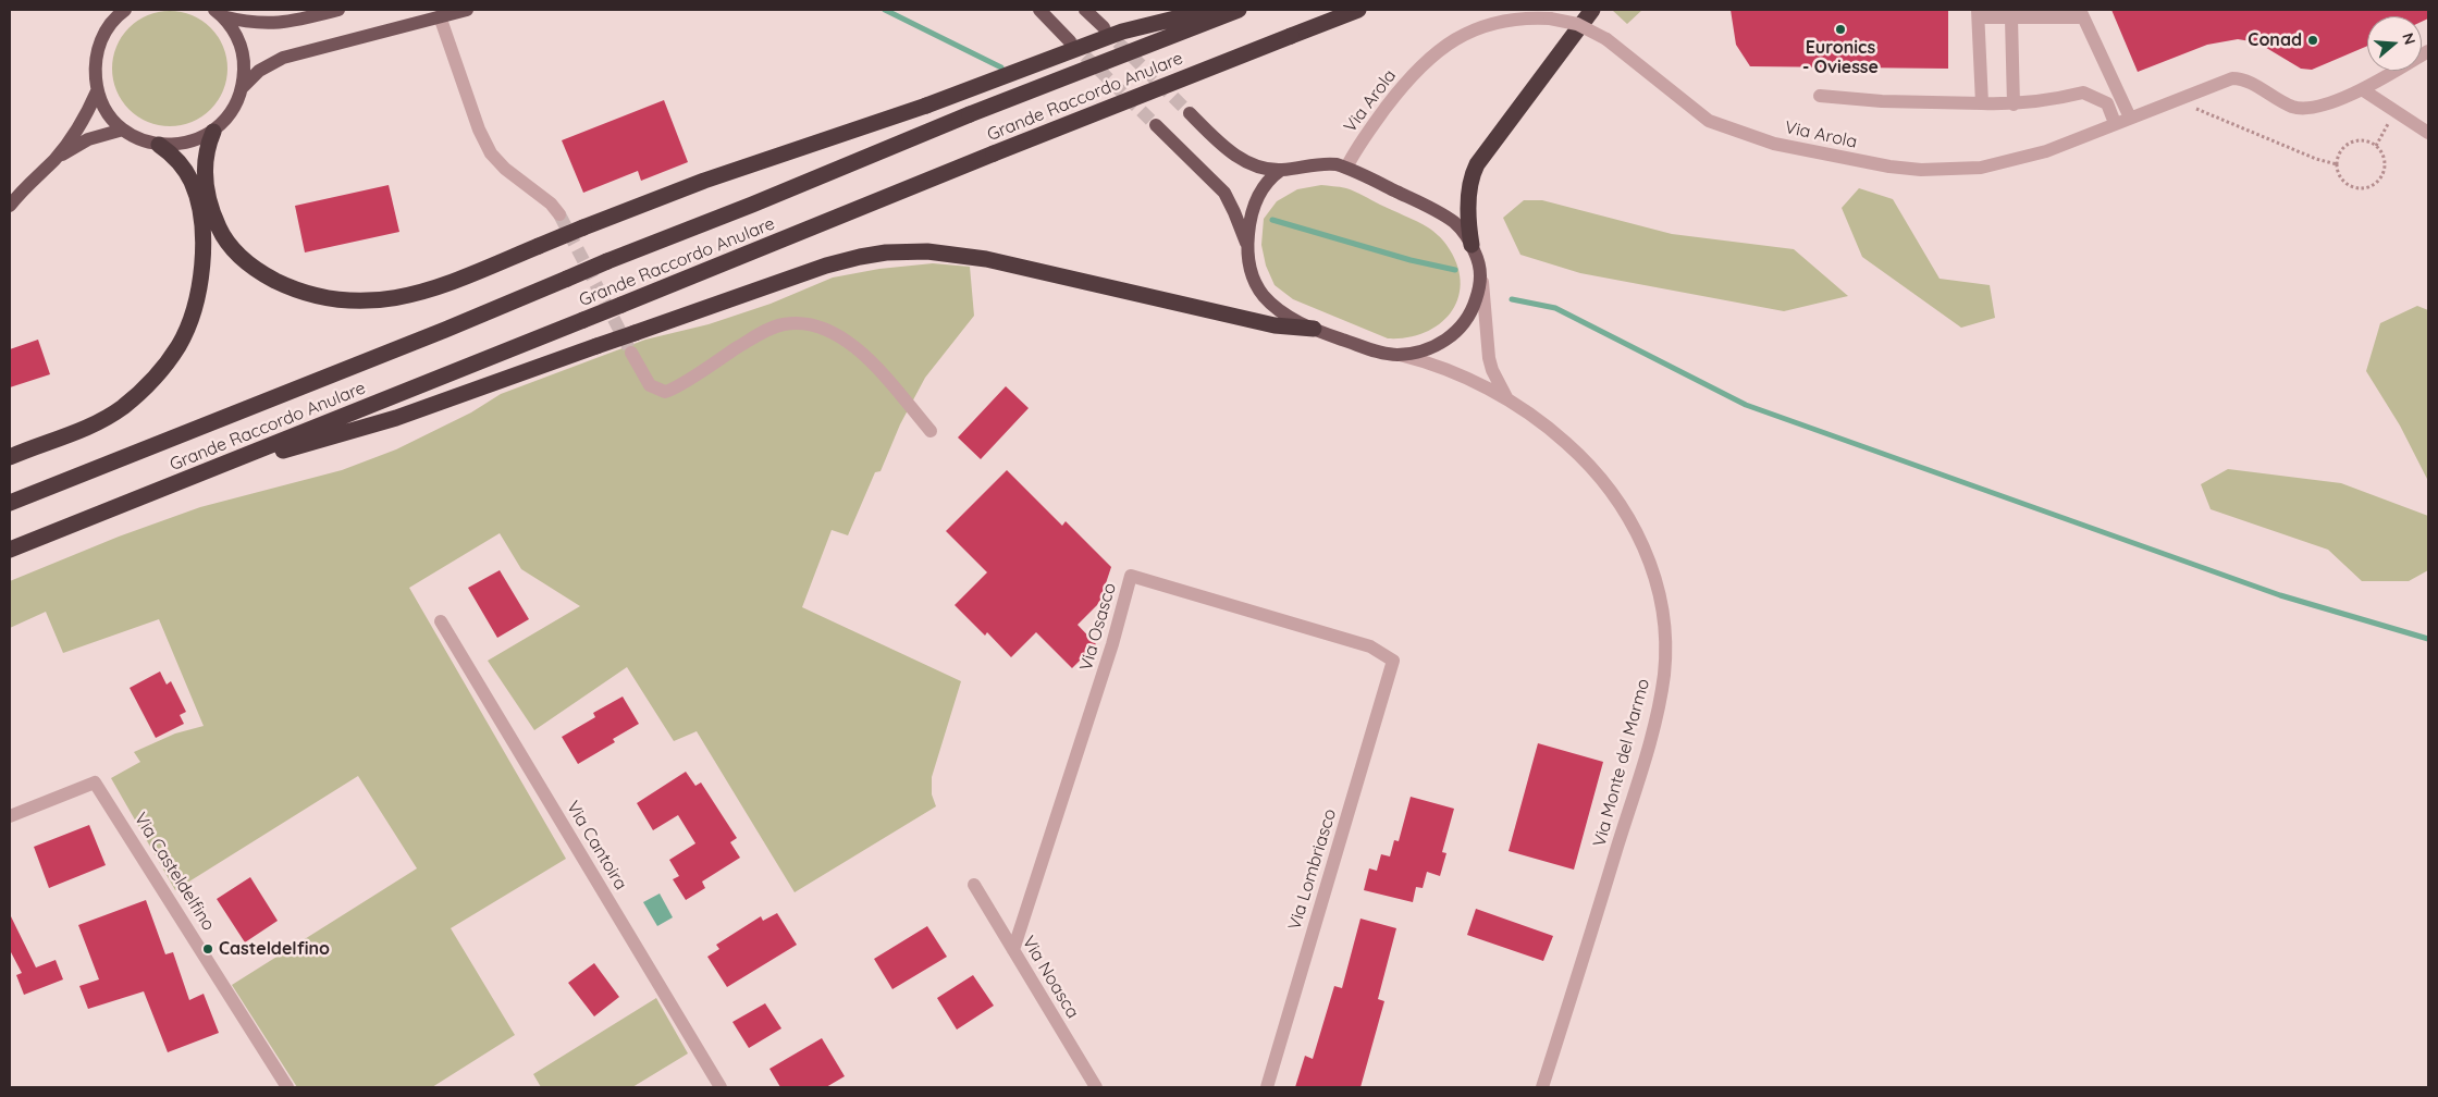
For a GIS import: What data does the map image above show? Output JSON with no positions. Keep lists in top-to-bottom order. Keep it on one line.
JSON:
{"streets":{"highway":["Grande Raccordo Anulare"],"street":["Via Arola","Via Osasco","Via Monte del Marmo","Via Cantoira","Via Lombriasco","Via Casteldelfino","Via Noasca"]},"crossings":[["Via Osasco","Via Lombriasco"],["Via Osasco","Via Noasca"]],"places":["Euronics - Oviesse","Conad","Casteldelfino"],"north":"right"}
